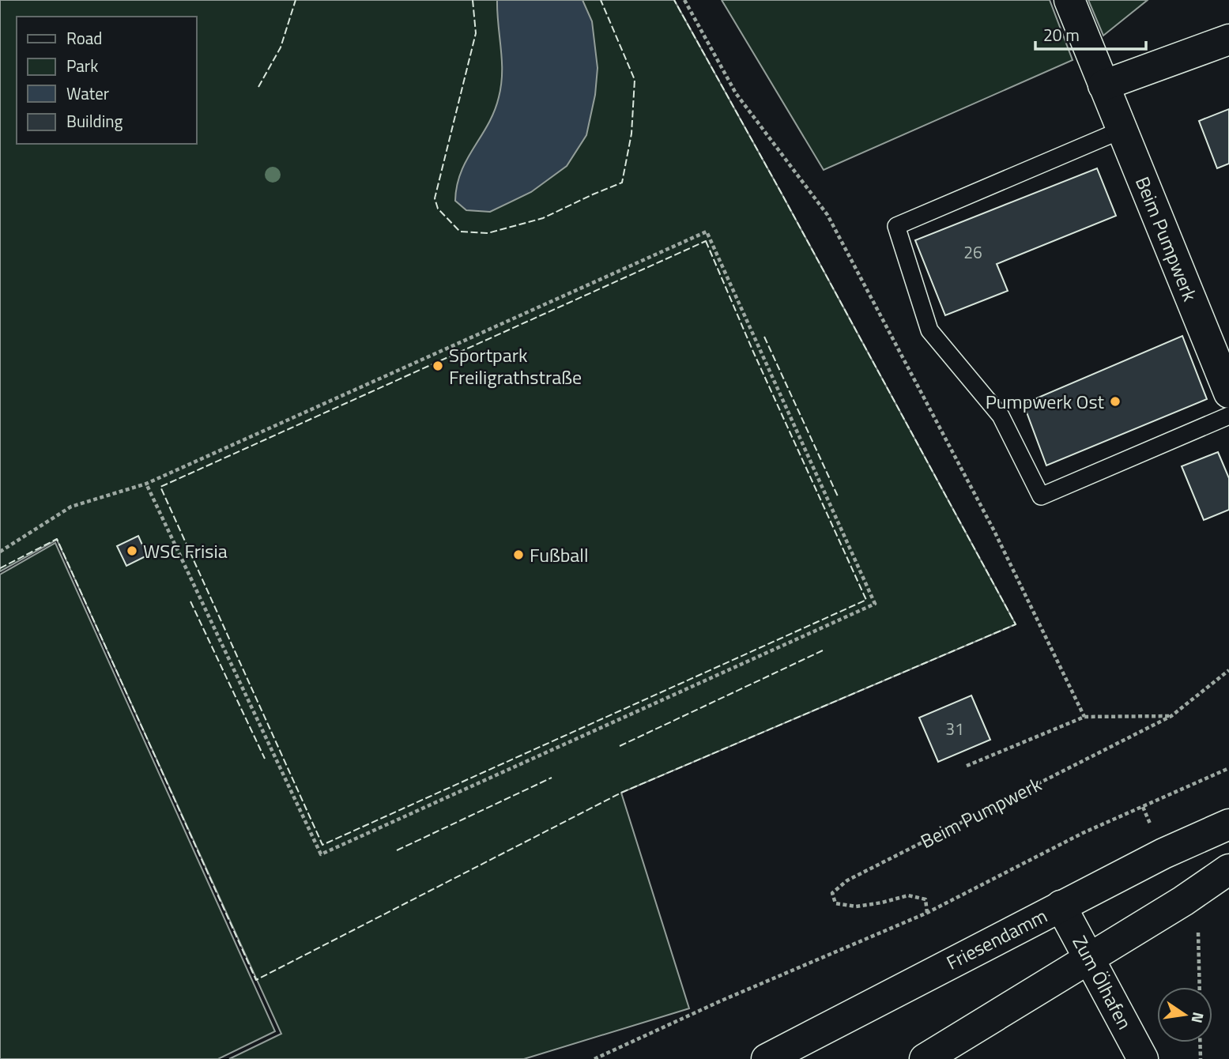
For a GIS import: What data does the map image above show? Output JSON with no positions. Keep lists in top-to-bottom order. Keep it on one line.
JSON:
{"streets":{"main road":["Beim Pumpwerk","Friesendamm","Zum Ölhafen"]},"crossings":[["Friesendamm","Zum Ölhafen"]],"places":["Sportpark Freiligrathstraße","Pumpwerk Ost","WSC Frisia","Fußball"],"house_numbers":["26","31"],"legend":["Road","Park","Water","Building"],"scale_bar":"20 m","north":"right"}
